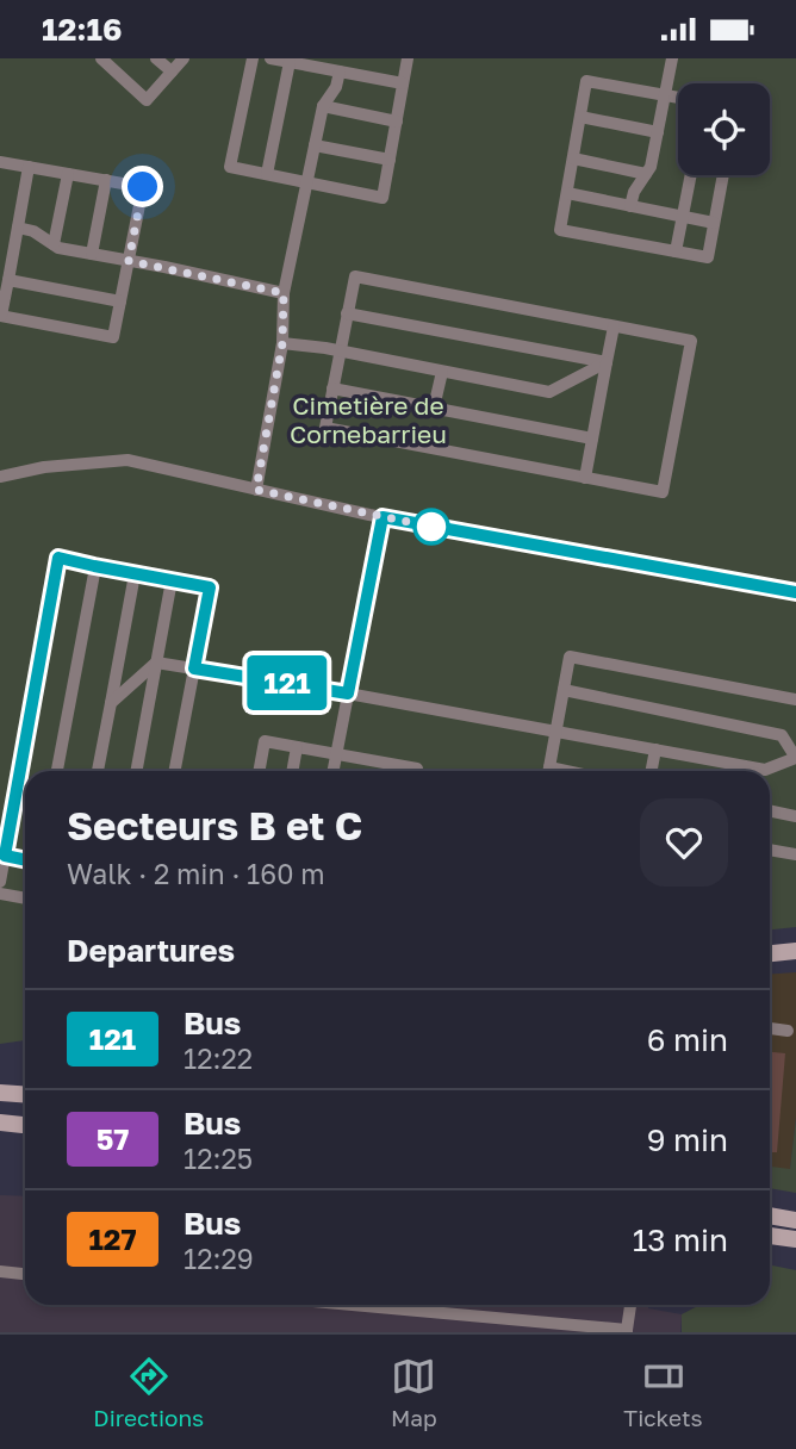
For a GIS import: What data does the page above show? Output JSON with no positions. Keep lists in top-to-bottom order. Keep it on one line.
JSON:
{"parks":["Cimetière de Cornebarrieu"],"lines":["bus line 121"],"page":{"status":"12:16","on_map":"121","heading":[["Secteurs B et C","Walk · 2 min · 160 m"],"Departures"],"list":[{"mark":"121","name":"Bus","note":"12:22","value":"6 min"},{"mark":"57","name":"Bus","note":"12:25","value":"9 min"},{"mark":"127","name":"Bus","note":"12:29","value":"13 min"}],"tabs":["Directions","Map","Tickets"]}}
